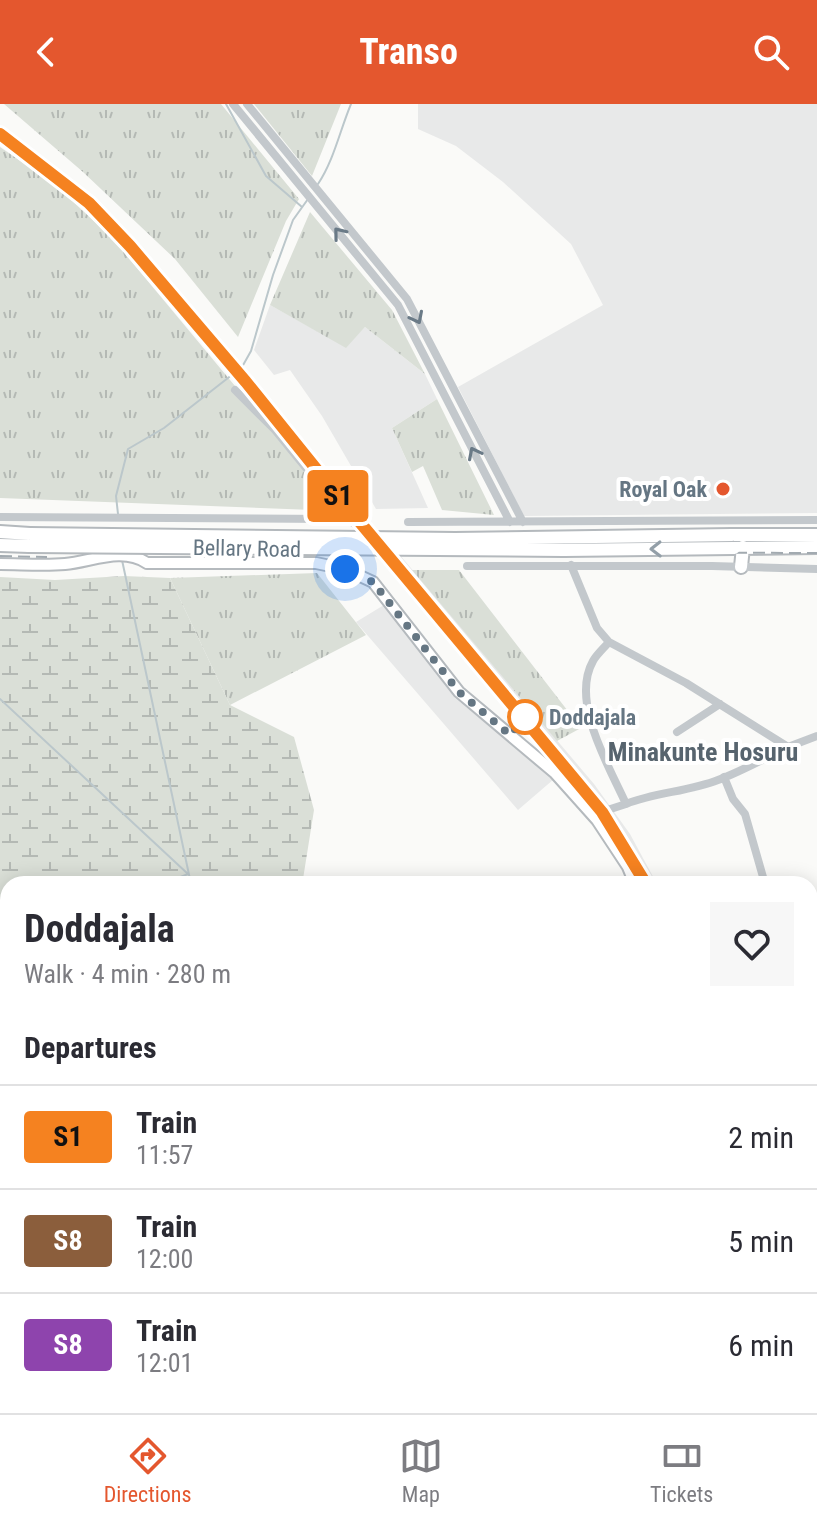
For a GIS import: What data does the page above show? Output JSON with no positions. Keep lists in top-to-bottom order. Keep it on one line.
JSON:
{"streets":{"highway":["Bellary Road"]},"districts":["Minakunte Hosuru"],"places":["Royal Oak","Doddajala"],"page":{"header":"Transo","on_map":"S1","heading":[["Doddajala","Walk · 4 min · 280 m"],"Departures"],"list":[{"mark":"S1","name":"Train","note":"11:57","value":"2 min"},{"mark":"S8","name":"Train","note":"12:00","value":"5 min"},{"mark":"S8","name":"Train","note":"12:01","value":"6 min"}],"tabs":["Directions","Map","Tickets"]}}
